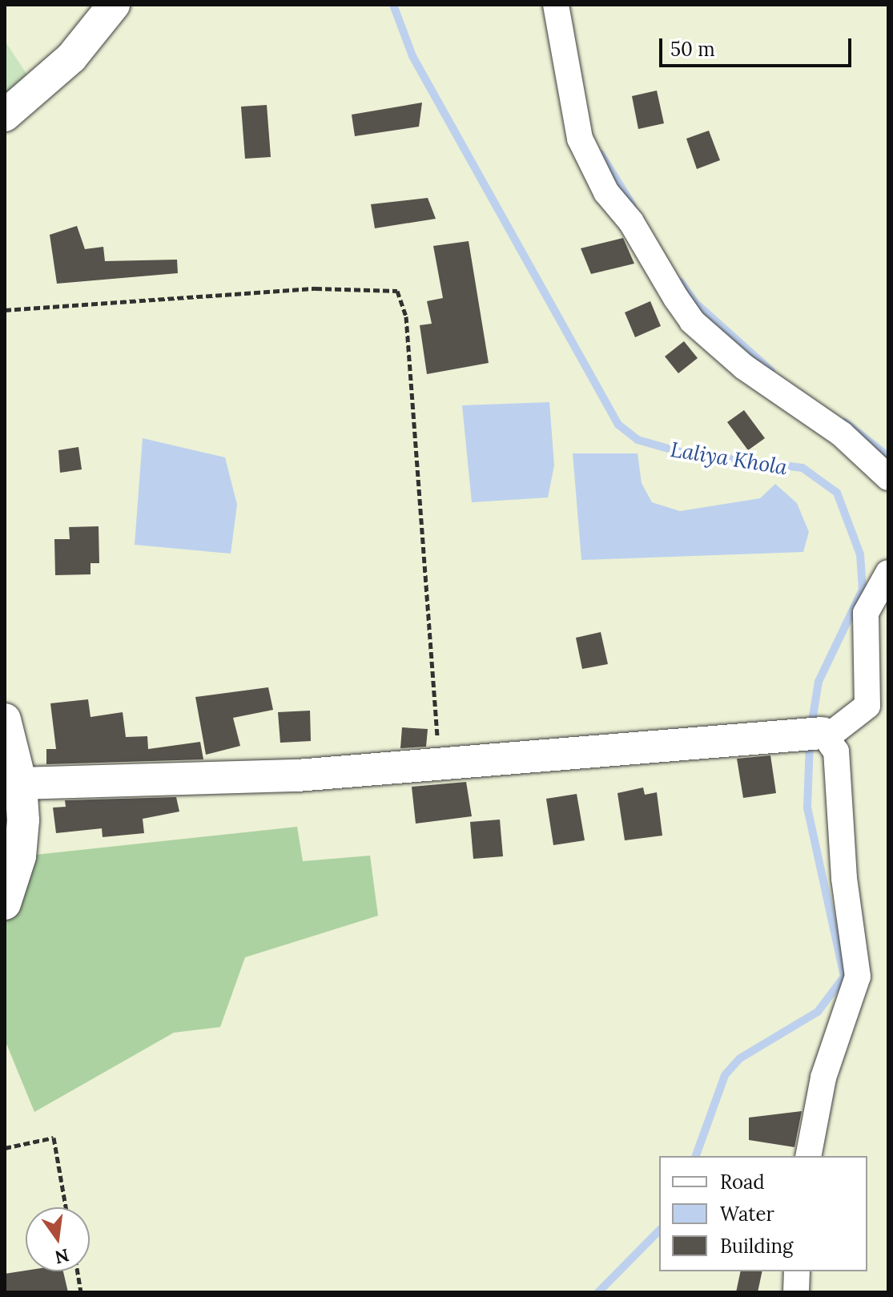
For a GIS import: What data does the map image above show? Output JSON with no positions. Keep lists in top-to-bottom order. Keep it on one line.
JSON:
{"water":["Laliya Khola"],"legend":["Road","Water","Building"],"scale_bar":"50 m","north":"bottom"}
